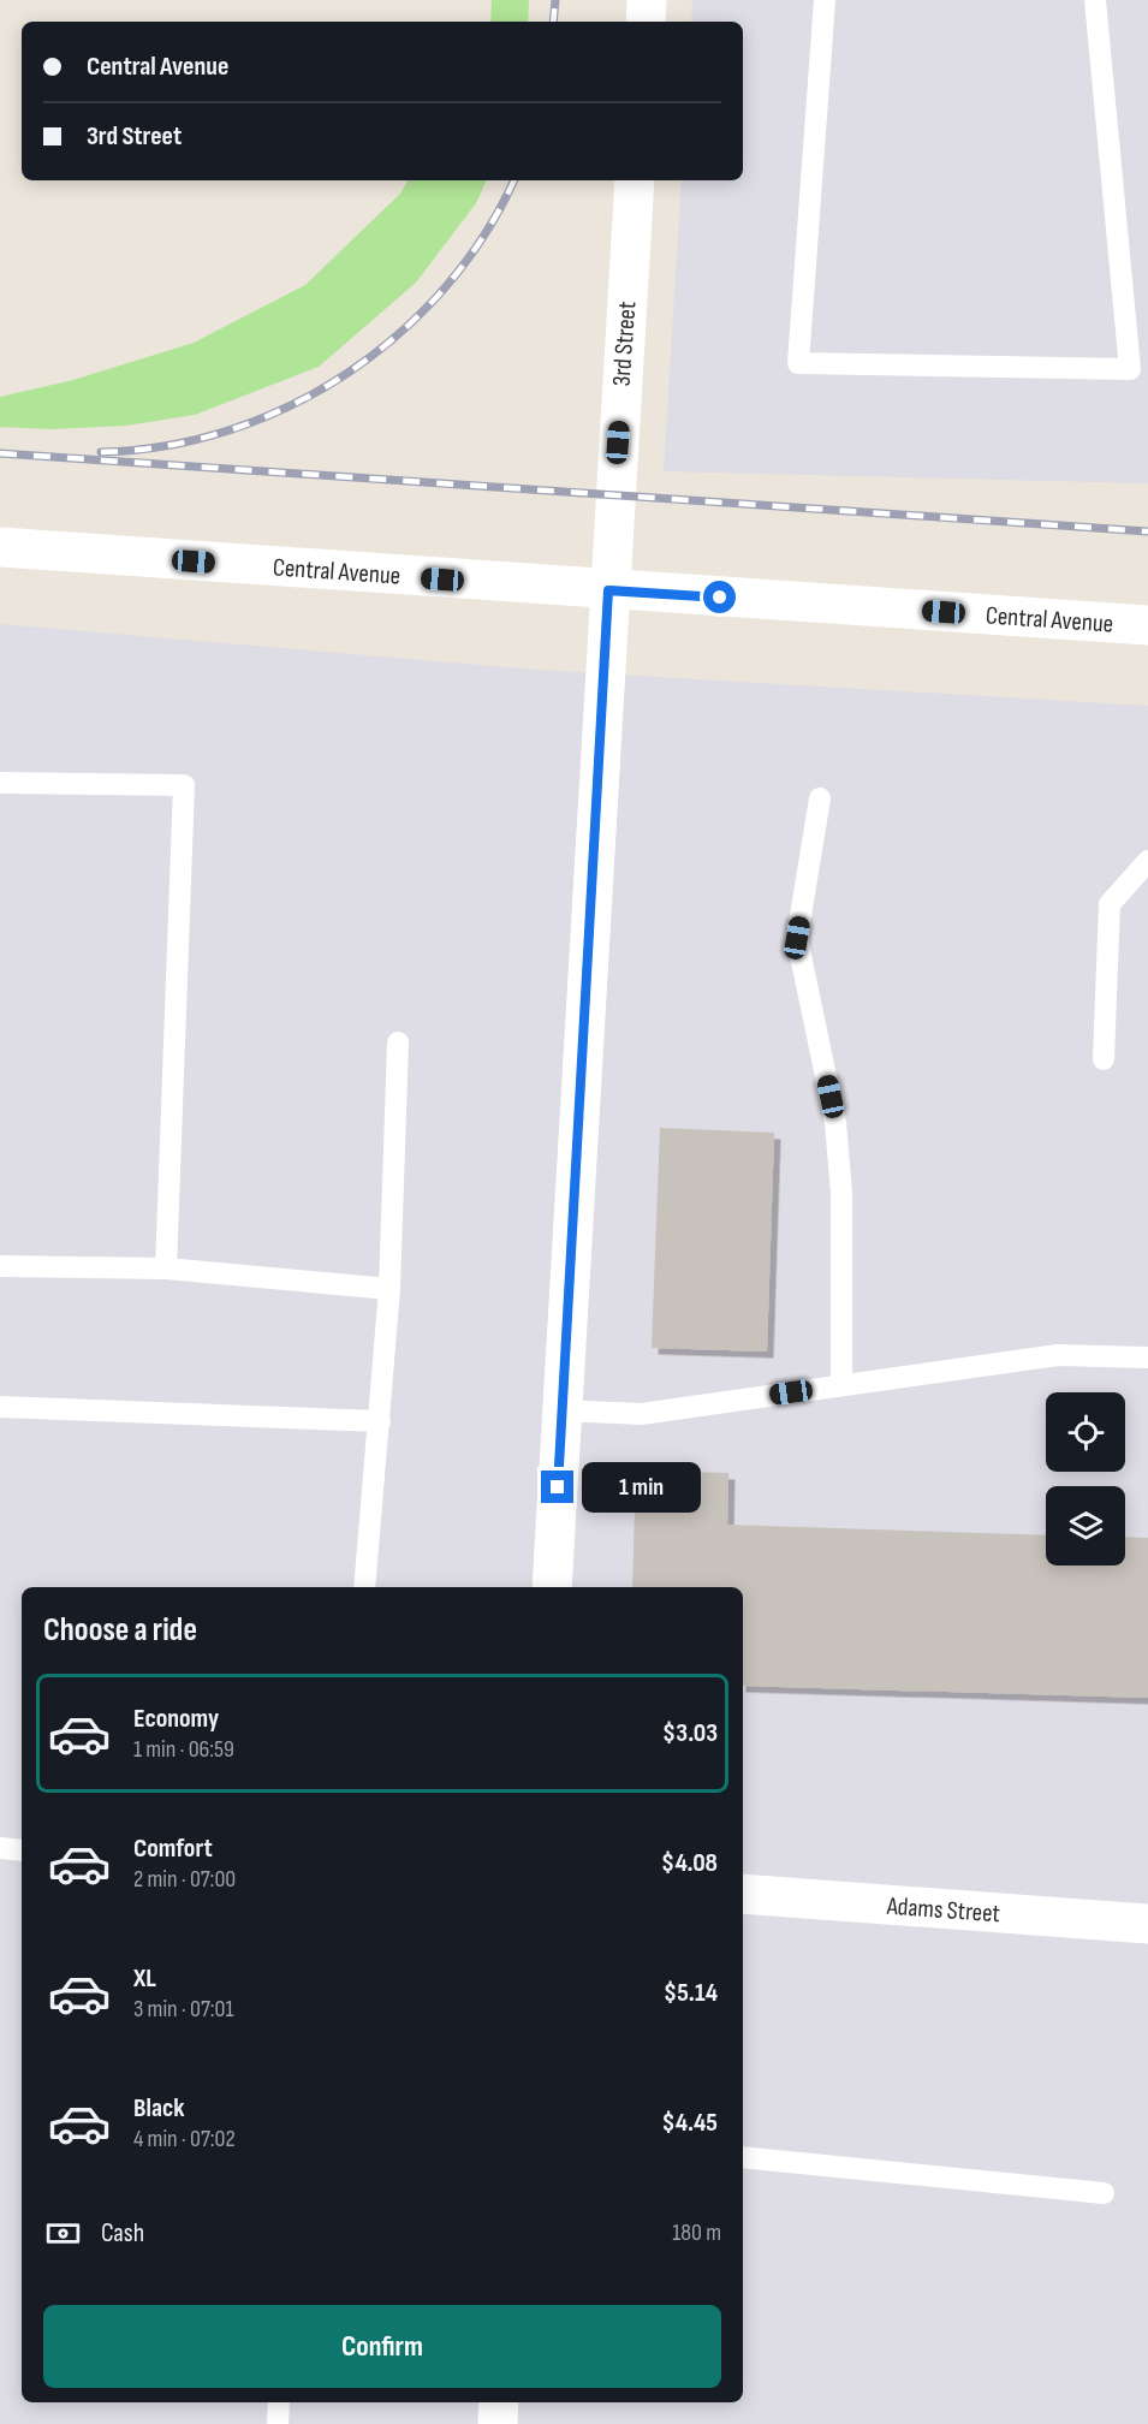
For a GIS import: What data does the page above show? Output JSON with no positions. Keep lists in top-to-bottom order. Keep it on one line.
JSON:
{"streets":{"street":["3rd Street","Central Avenue","Adams Street"]},"crossings":[["3rd Street","Central Avenue"]],"page":{"banner":["Central Avenue","3rd Street"],"bubble":"1 min","heading":"Choose a ride","list":[{"name":"Economy","note":"1 min · 06:59","value":"$3.03"},{"name":"Comfort","note":"2 min · 07:00","value":"$4.08"},{"name":"XL","note":"3 min · 07:01","value":"$5.14"},{"name":"Black","note":"4 min · 07:02","value":"$4.45"}],"pay":["Cash","180 m"],"buttons":"Confirm"}}
